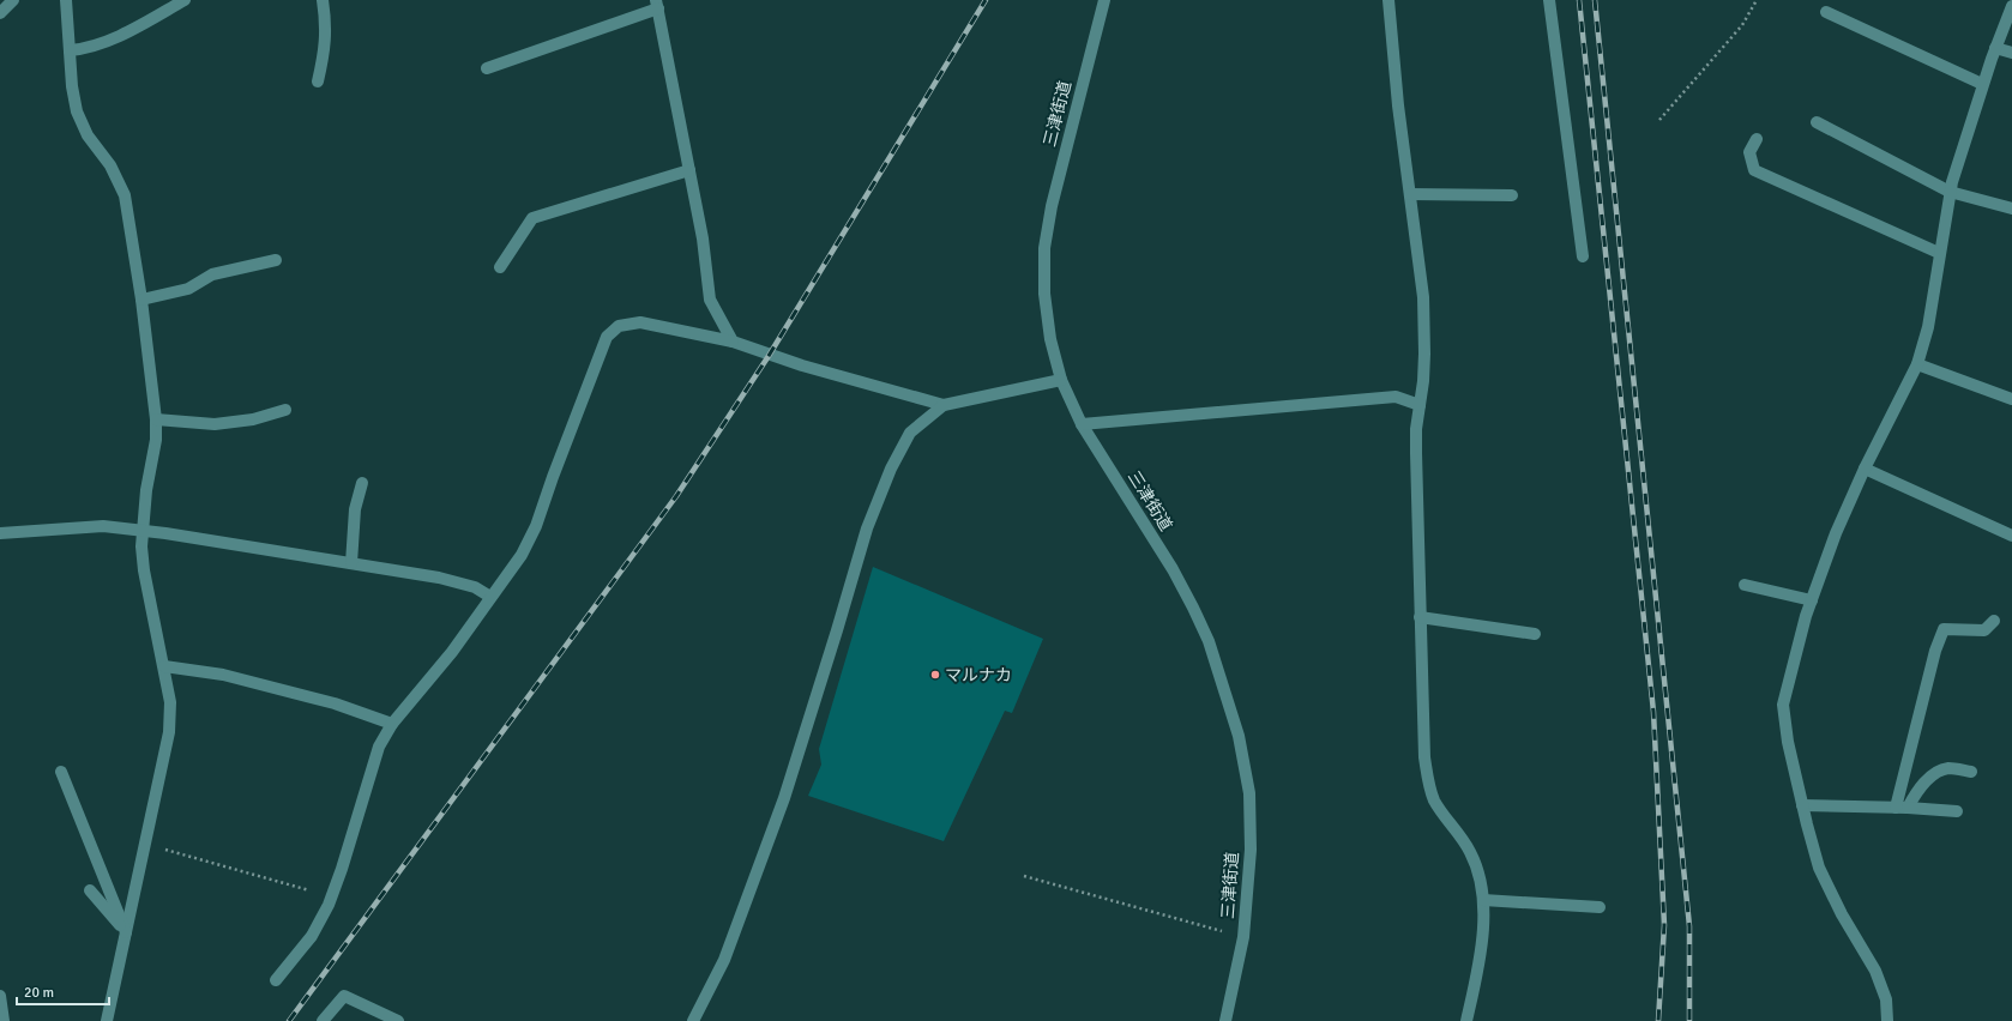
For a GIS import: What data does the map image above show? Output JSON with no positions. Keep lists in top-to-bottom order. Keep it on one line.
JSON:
{"streets":{"street":["三津街道"]},"places":["マルナカ"],"scale_bar":"20 m"}
